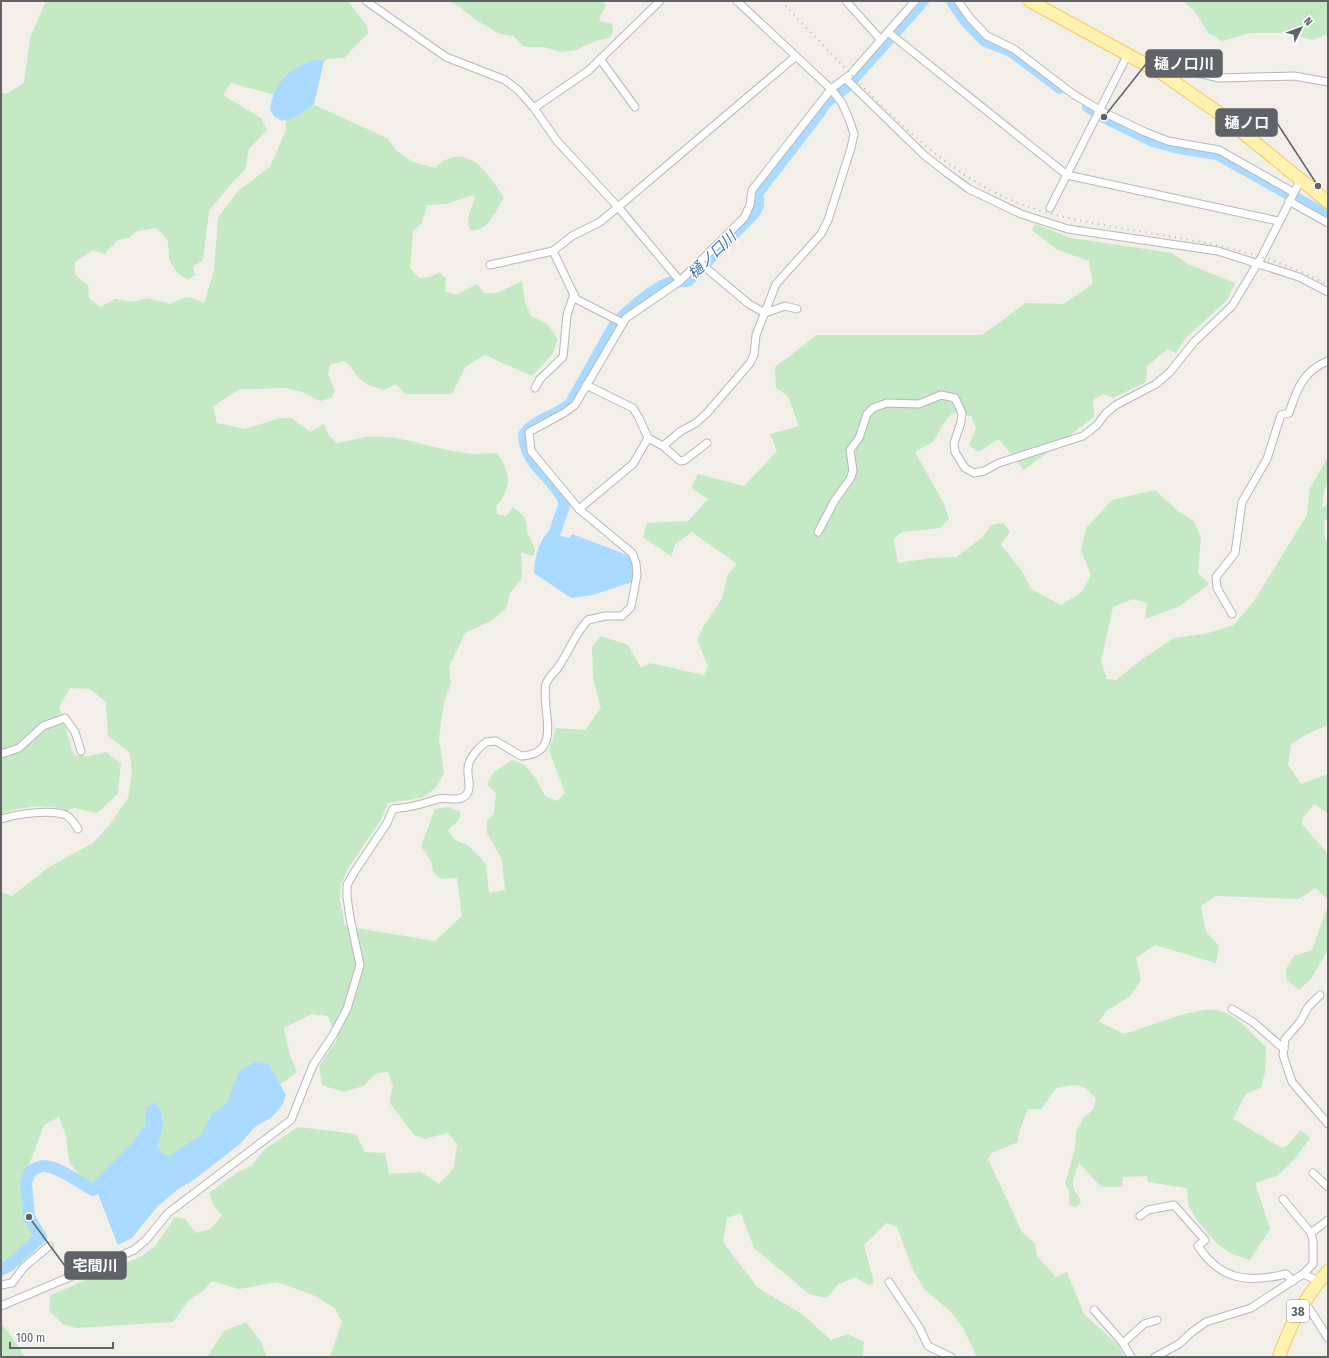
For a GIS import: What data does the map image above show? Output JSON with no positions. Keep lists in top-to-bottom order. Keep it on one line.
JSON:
{"streets":{"main road":["38"]},"water":["樋ノ口川"],"places":["樋ノ口川","樋ノ口","宅間川"],"scale_bar":"100 m","north":"top right"}
